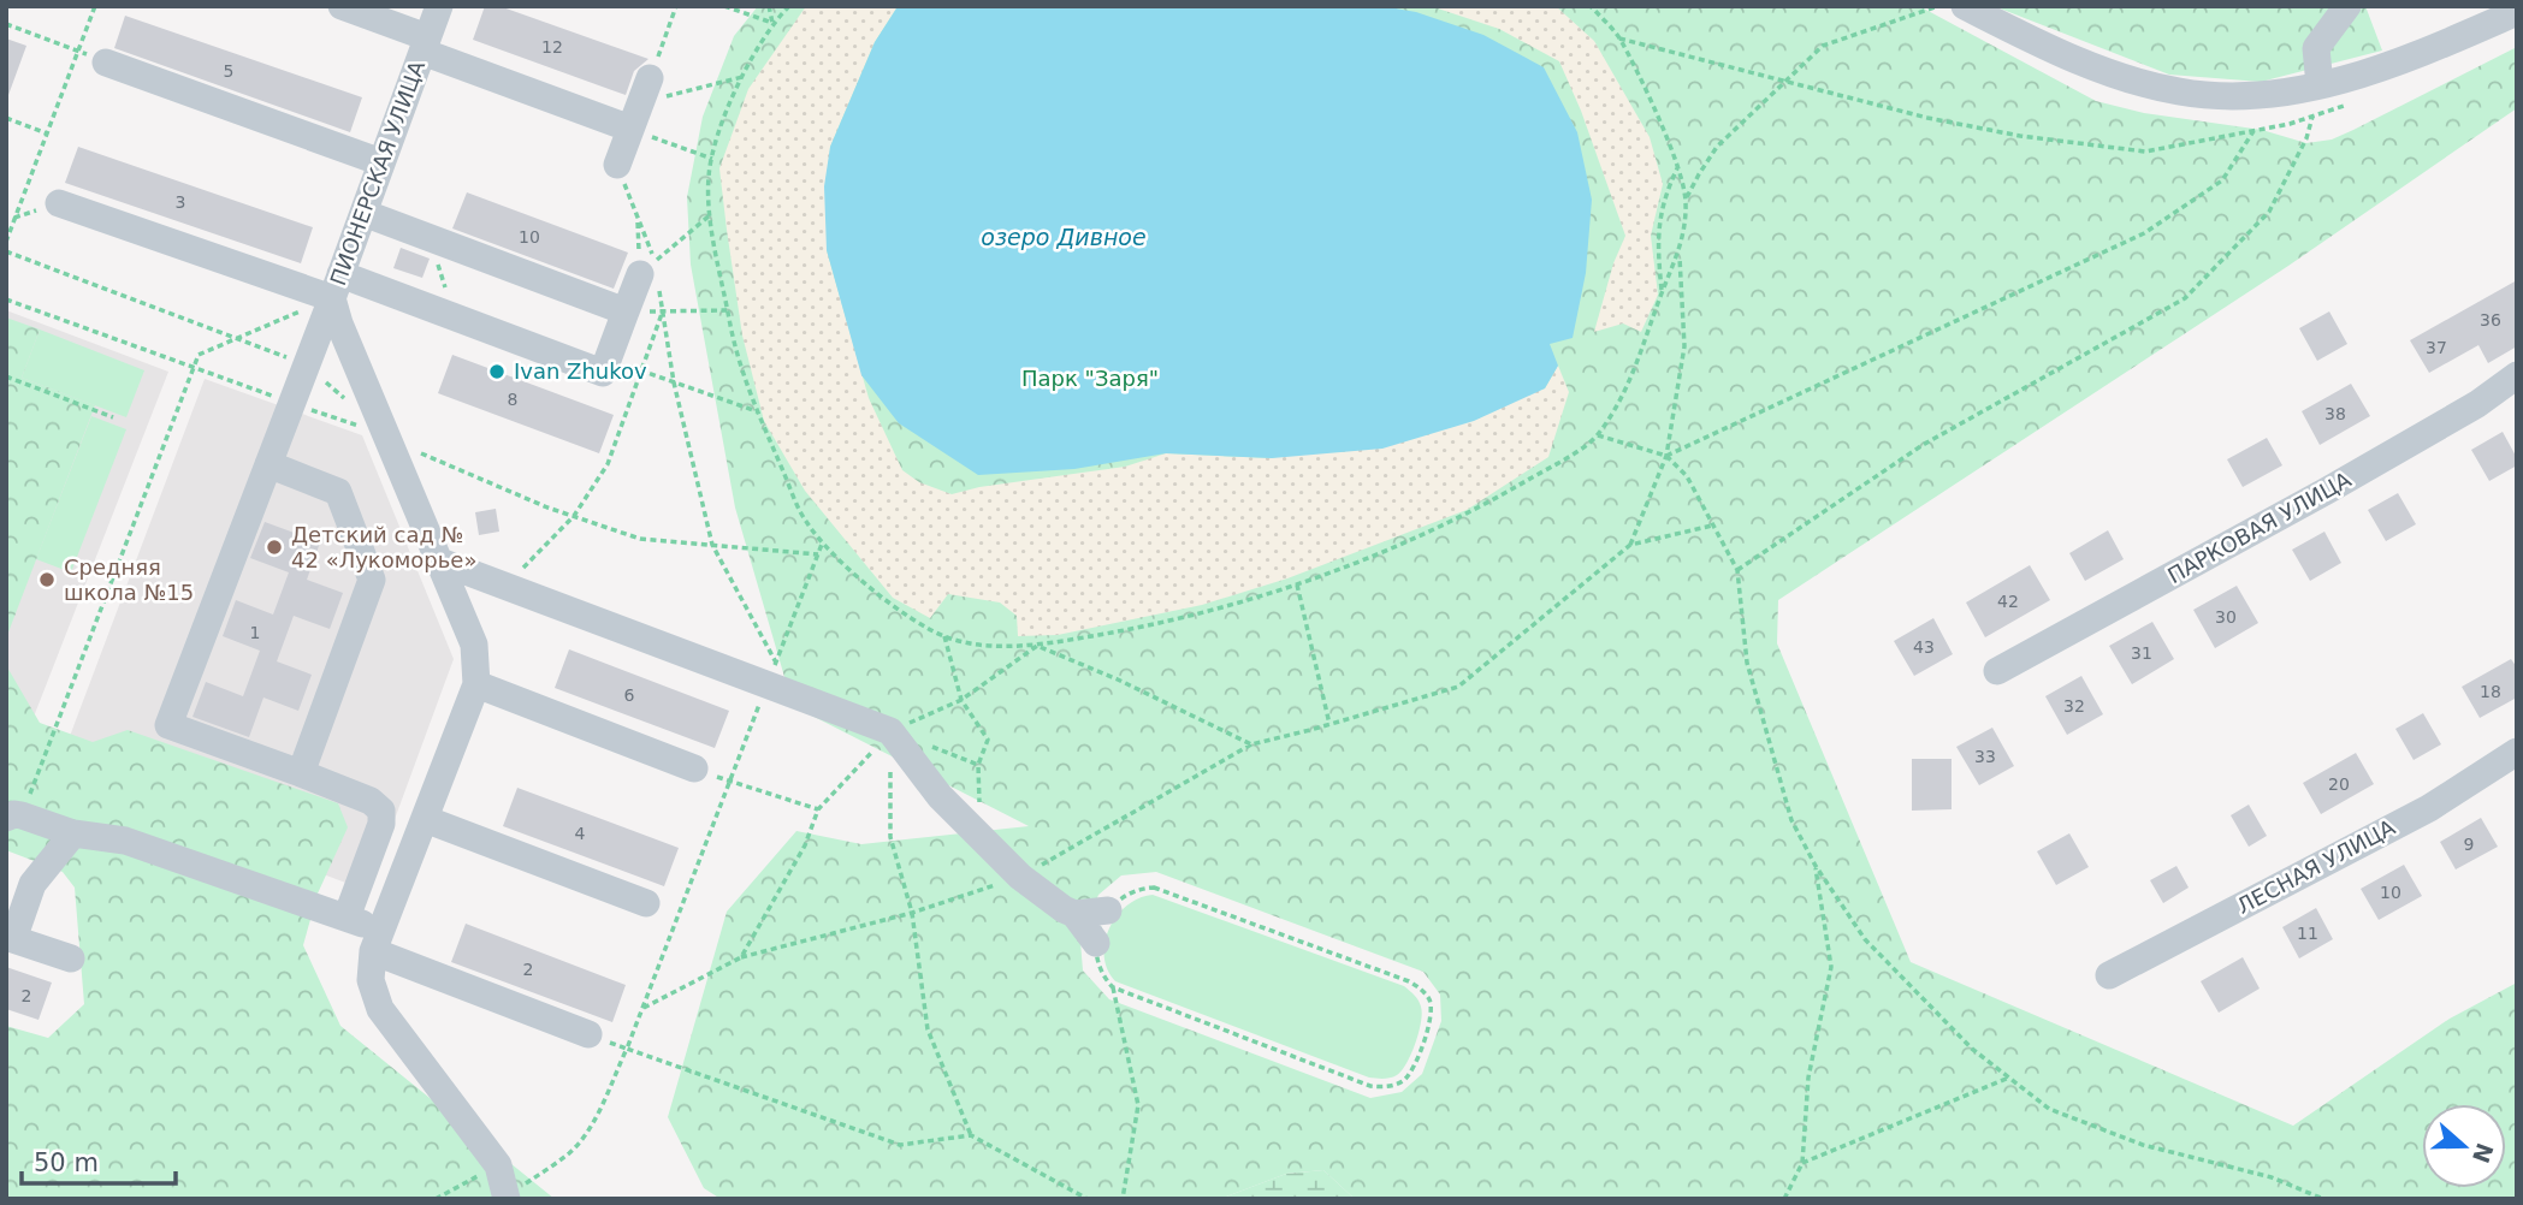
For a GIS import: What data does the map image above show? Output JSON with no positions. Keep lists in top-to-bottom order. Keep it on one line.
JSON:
{"streets":{"street":["ПИОНЕРСКАЯ УЛИЦА","ПАРКОВАЯ УЛИЦА","ЛЕСНАЯ УЛИЦА"]},"water":["озеро Дивное"],"parks":["Парк \"Заря\""],"places":["Ivan Zhukov","Детский сад № 42 «Лукоморье»","Средняя школа №15"],"house_numbers":["12","5","3","10","36","37","8","38","42","30","1","43","31","18","6","32","33","20","4","9","10","11","2","2"],"scale_bar":"50 m","north":"right"}
